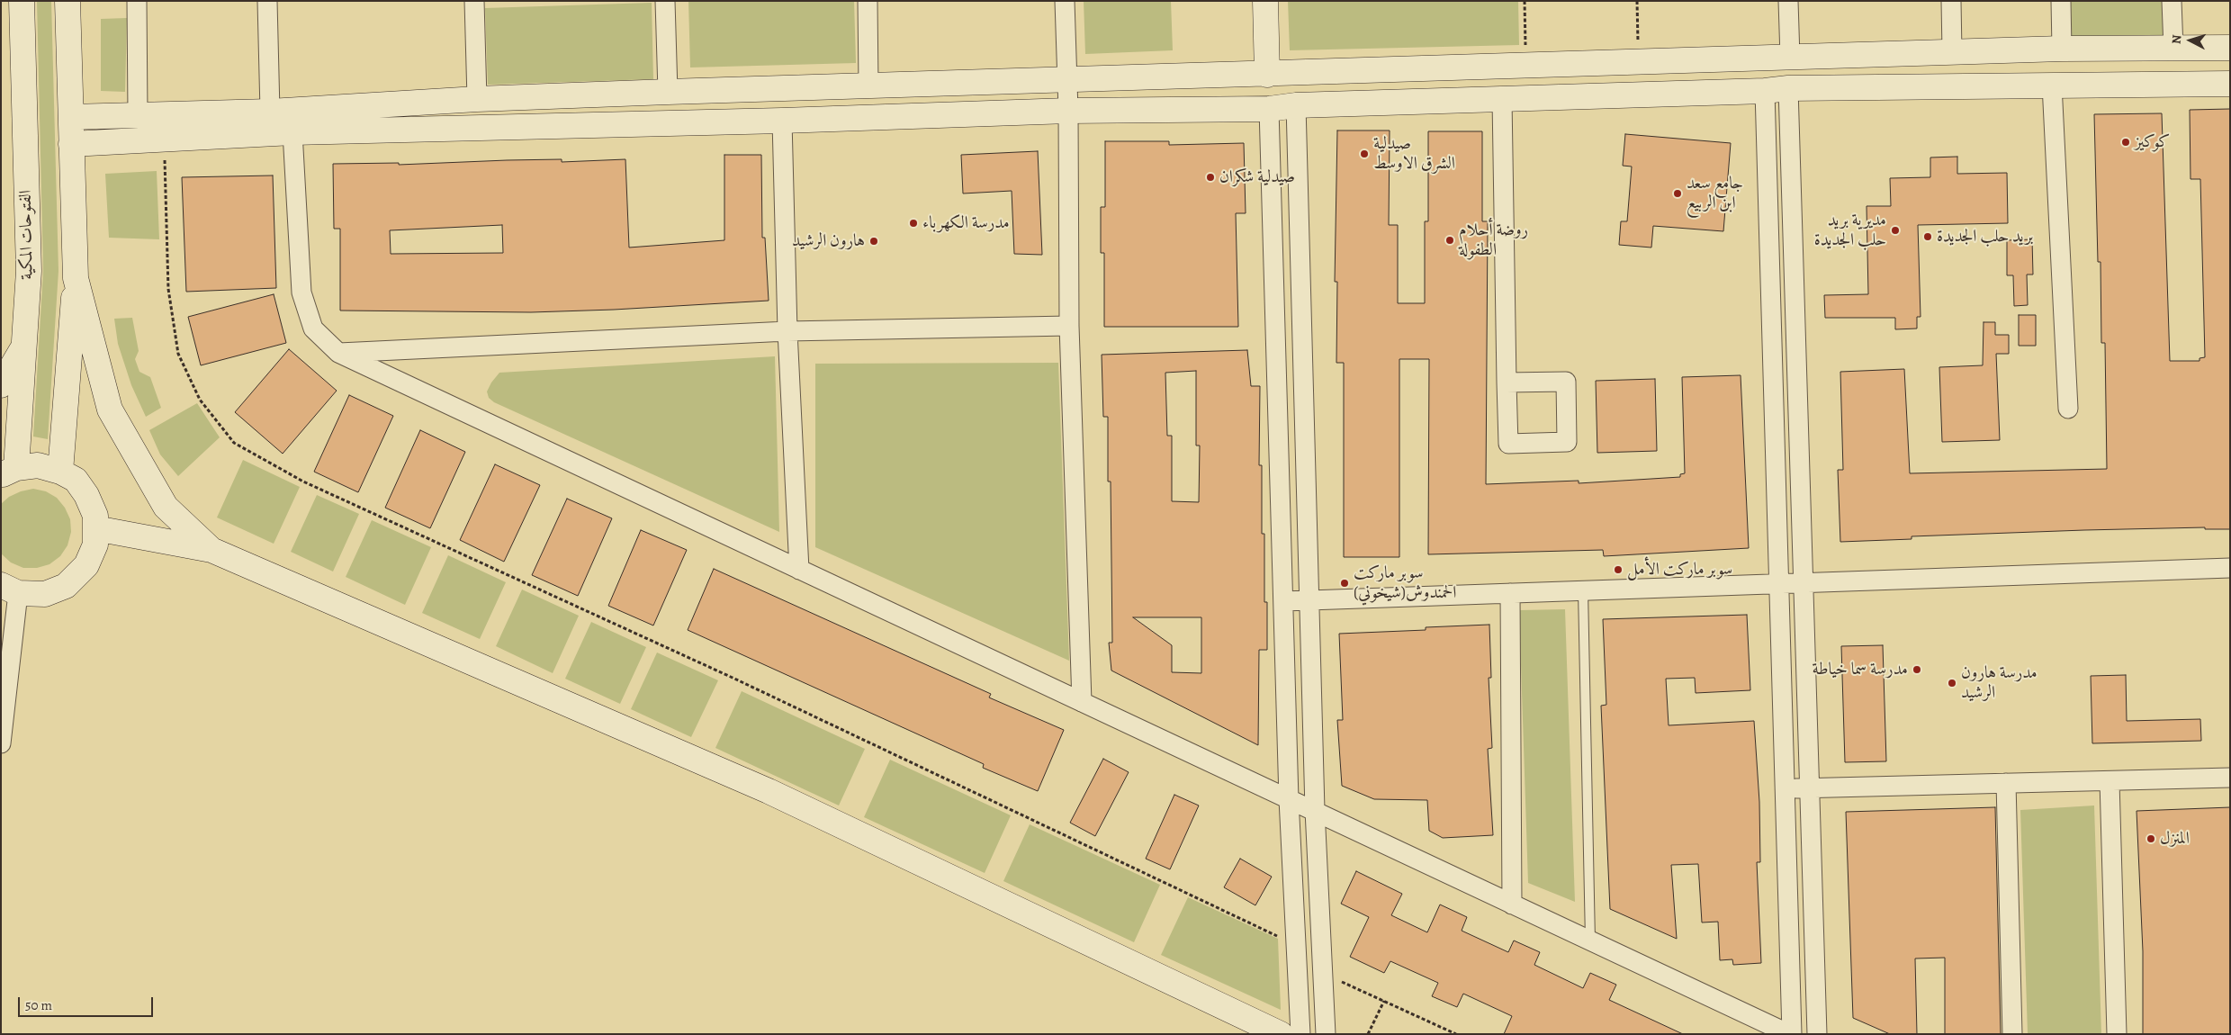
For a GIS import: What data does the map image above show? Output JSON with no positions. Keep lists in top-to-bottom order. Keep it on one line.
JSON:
{"streets":{"street":["الفتوحات المكية"]},"places":["كوكيز","صيدلية الشرق الاوسط","صيدلية شكران","جامع سعد ابن الربيع","مدرسة الكهرباء","مديرية بريد حلب الجديدة","بريد حلب الجديدة","روضة أحلام الطفولة","هارون الرشيد","سوبر ماركت الأمل","سوبر ماركت الحمندوش(شيخوني)","مدرسة سما خياطة","مدرسة هارون الرشيد","المنزل"],"scale_bar":"50 m","north":"left"}
